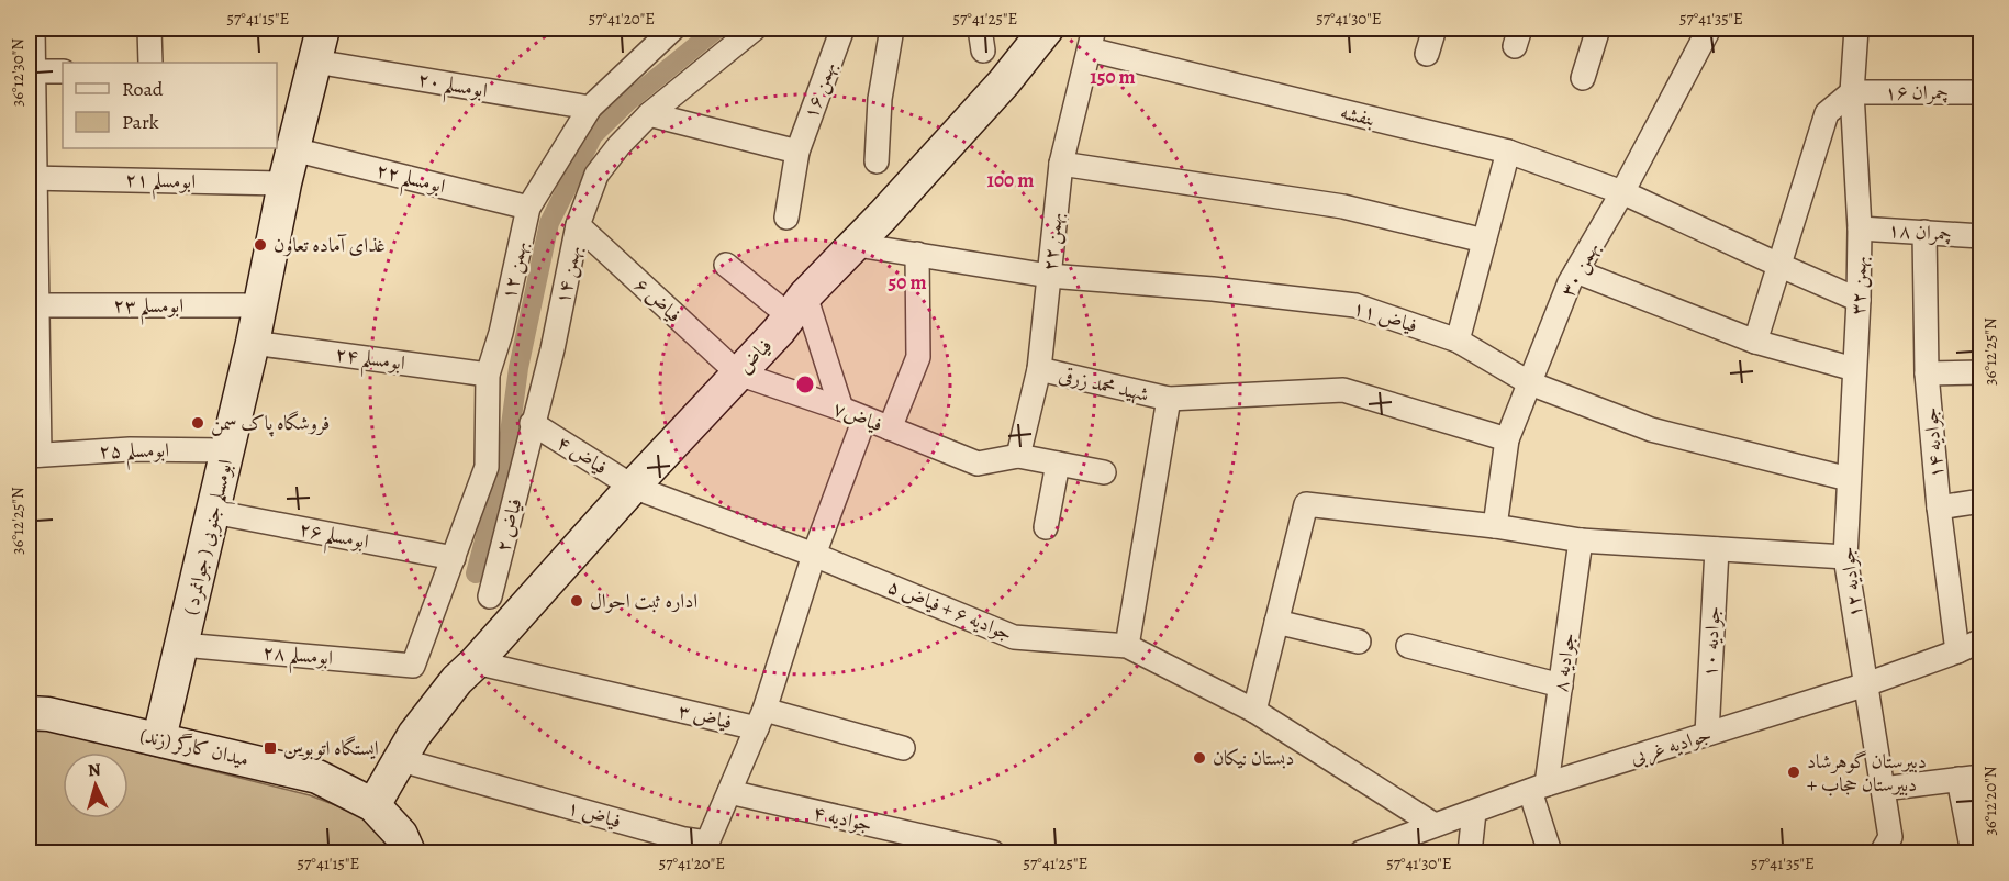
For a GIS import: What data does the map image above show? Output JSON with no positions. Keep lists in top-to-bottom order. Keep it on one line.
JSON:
{"streets":{"main road":["فیاض","ابومسلم جنوبی ( جوانمرد )","میدان کارگر (زند)"],"street":["ابومسلم ۲۰","بهمن ۱۶","چمران ۱۶","بنفشه","ابومسلم ۲۲","ابومسلم ۲۱","چمران ۱۸","بهمن ۲۲","بهمن ۳۰","بهمن ۱۲","بهمن ۱۴","بهمن ۳۲","فیاض ۶","ابومسلم ۲۳","فیاض ۱۱","ابومسلم ۲۴","شهید محمد زرقی","فیاض۷","جوادیه ۱۴","ابومسلم ۲۵","فیاض ۴","فیاض ۲","ابومسلم ۲۶","جوادیه ۱۲","جوادیه ۶ + فیاض ۵","جوادیه ۱۰","ابومسلم ۲۸","جوادیه ۸","فیاض ۳","جوادیه غربی","فیاض ۱","جوادیه ۴"]},"crossings":[["ابومسلم ۲۰","بهمن ۱۲"],["ابومسلم ۲۰","ابومسلم جنوبی ( جوانمرد )"],["چمران ۱۶","بهمن ۳۲"],["بنفشه","بهمن ۲۲"],["بنفشه","بهمن ۳۰"],["بنفشه","بهمن ۳۲"],["ابومسلم ۲۲","بهمن ۱۲"],["ابومسلم ۲۲","ابومسلم جنوبی ( جوانمرد )"],["ابومسلم ۲۱","ابومسلم جنوبی ( جوانمرد )"],["چمران ۱۸","بهمن ۳۲"],["چمران ۱۸","جوادیه ۱۴"],["بهمن ۲۲","فیاض ۱۱"],["بهمن ۲۲","شهید محمد زرقی"],["بهمن ۲۲","فیاض۷"],["بهمن ۳۰","فیاض ۱۱"],["بهمن ۳۰","شهید محمد زرقی"],["بهمن ۱۲","ابومسلم ۲۴"],["بهمن ۱۲","ابومسلم ۲۶"],["بهمن ۱۲","ابومسلم ۲۸"],["بهمن ۱۴","فیاض ۶"],["بهمن ۱۴","فیاض ۴"],["بهمن ۱۴","فیاض ۲"],["بهمن ۳۲","فیاض ۱۱"],["بهمن ۳۲","جوادیه ۱۲"],["فیاض ۶","فیاض"],["فیاض ۶","فیاض۷"],["ابومسلم ۲۳","ابومسلم جنوبی ( جوانمرد )"],["فیاض ۱۱","فیاض"],["فیاض ۱۱","جوادیه ۱۲"],["فیاض","فیاض۷"],["فیاض","فیاض ۴"],["فیاض","جوادیه ۶ + فیاض ۵"],["فیاض","فیاض ۳"],["فیاض","میدان کارگر (زند)"],["فیاض","فیاض ۱"],["ابومسلم ۲۴","ابومسلم جنوبی ( جوانمرد )"],["جوادیه ۱۴","جوادیه غربی"],["ابومسلم ۲۵","ابومسلم جنوبی ( جوانمرد )"],["فیاض ۴","جوادیه ۶ + فیاض ۵"],["ابومسلم ۲۶","ابومسلم جنوبی ( جوانمرد )"],["ابومسلم جنوبی ( جوانمرد )","ابومسلم ۲۸"],["ابومسلم جنوبی ( جوانمرد )","میدان کارگر (زند)"],["جوادیه ۱۲","جوادیه غربی"],["جوادیه ۶ + فیاض ۵","جوادیه غربی"],["جوادیه ۱۰","جوادیه غربی"],["جوادیه ۸","جوادیه غربی"],["فیاض ۳","فیاض ۱"],["فیاض ۱","جوادیه ۴"]],"places":{"other":["غذای آماده تعاون","فروشگاه پاک سمن","اداره ثبت احوال","دبستان نیکان","دبیرستان گوهرشاد + دبیرستان حجاب"],"transit":["ایستگاه اتوبوس"]},"legend":["Road","Park"],"north":"top","coordinates":["57°41'15\"E","57°41'20\"E","57°41'25\"E","57°41'30\"E","57°41'35\"E","36°12'30\"N","36°12'25\"N","36°12'20\"N"],"rings":["150 m","100 m","50 m"]}
